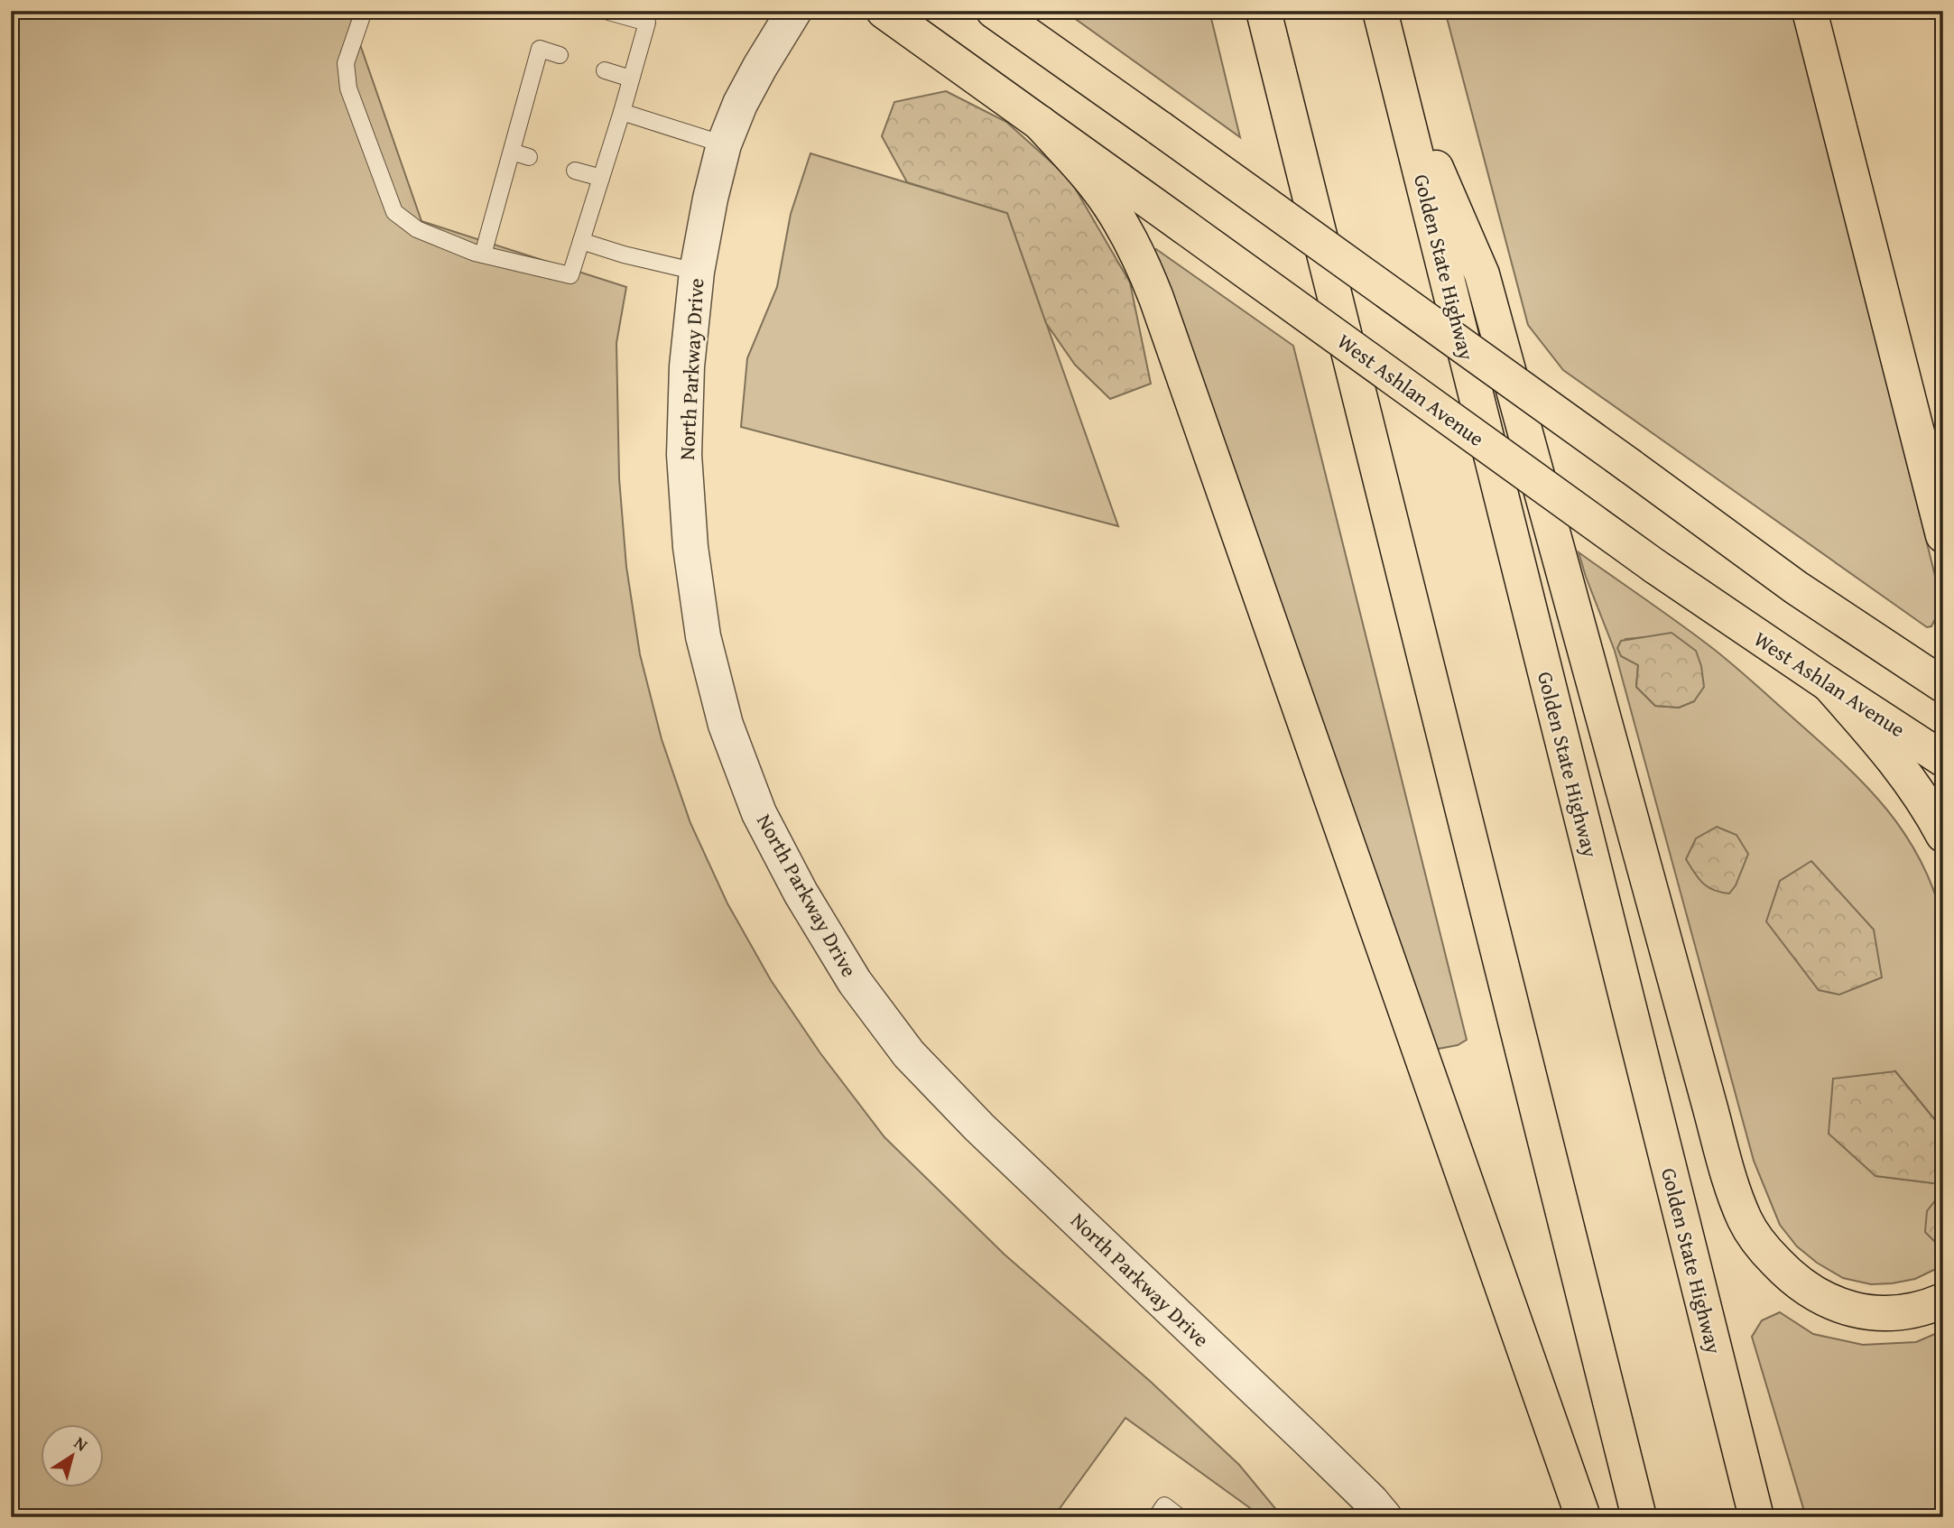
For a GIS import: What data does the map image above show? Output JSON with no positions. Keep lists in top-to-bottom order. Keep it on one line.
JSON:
{"streets":{"main road":["Golden State Highway","West Ashlan Avenue"],"street":["North Parkway Drive"]},"north":"top right"}
